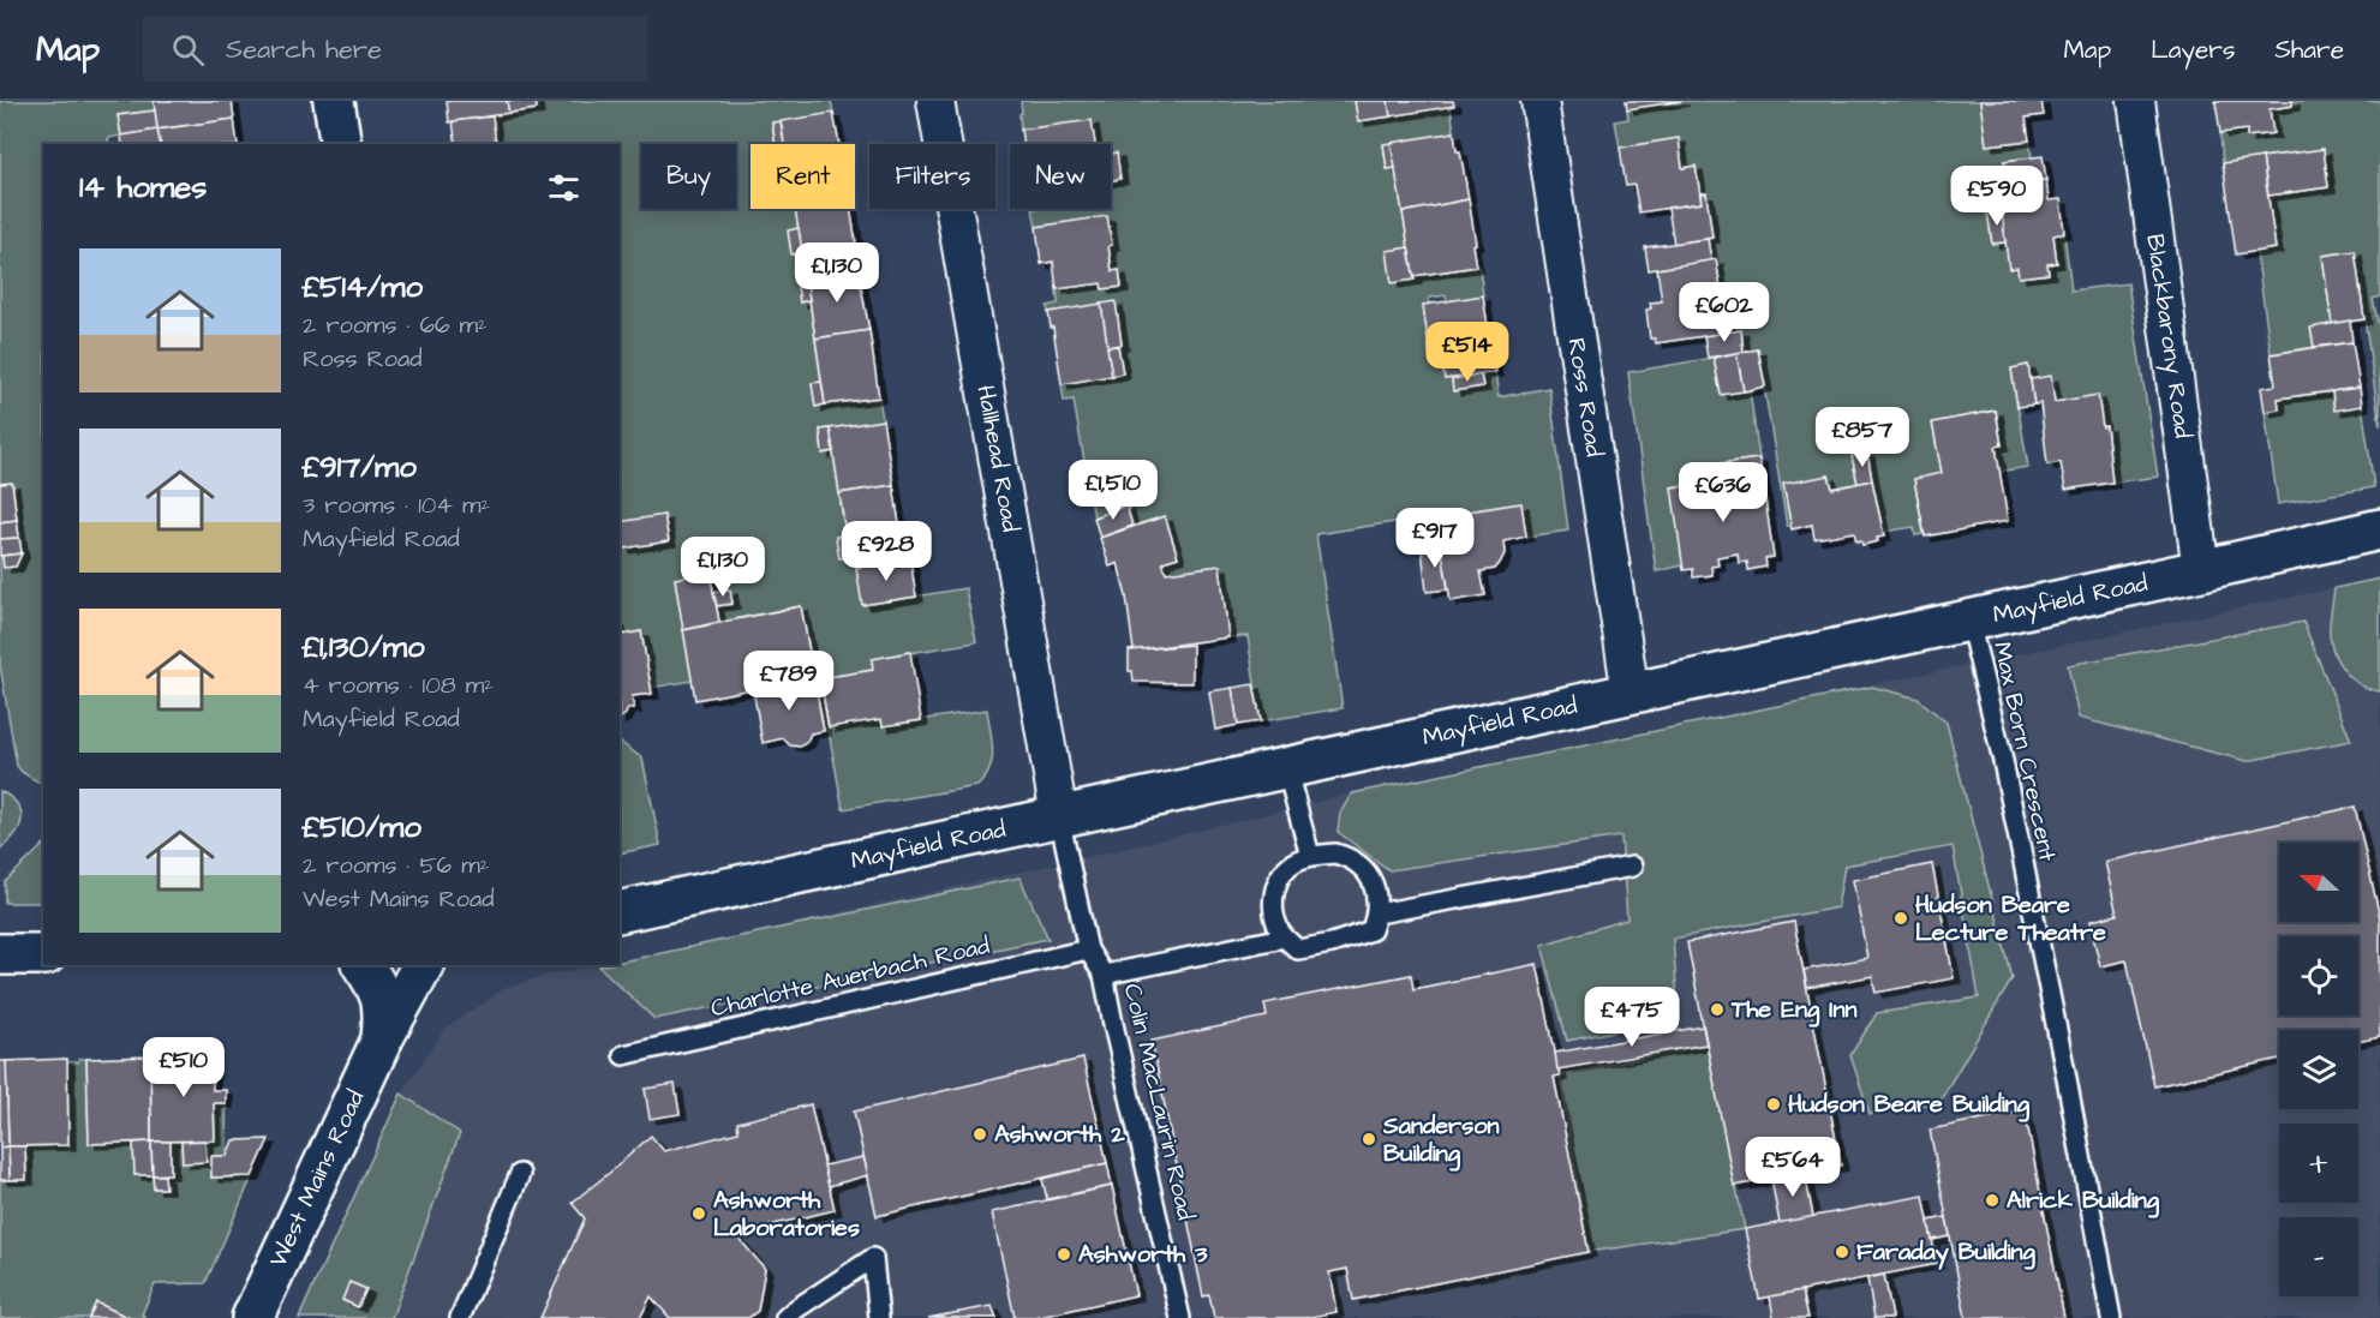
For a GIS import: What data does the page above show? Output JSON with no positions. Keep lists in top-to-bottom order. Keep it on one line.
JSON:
{"streets":{"street":["Blackbarony Road","Ross Road","Hallhead Road","Mayfield Road","West Mains Road"],"lane":["Max Born Crescent","Charlotte Auerbach Road","Colin MacLaurin Road"]},"crossings":[["Blackbarony Road","Mayfield Road"],["Ross Road","Mayfield Road"],["Hallhead Road","Mayfield Road"],["Hallhead Road","Colin MacLaurin Road"],["Mayfield Road","Max Born Crescent"],["Mayfield Road","Colin MacLaurin Road"],["Charlotte Auerbach Road","Colin MacLaurin Road"]],"places":["Hudson Beare Lecture Theatre","The Eng Inn","Hudson Beare Building","Ashworth 2","Sanderson Building","Alrick Building","Ashworth Laboratories","Faraday Building","Ashworth 3"],"north":"left","page":{"header":"Map","search":"Search here","nav":["Map","Layers","Share"],"chip":["Buy","Rent","Filters","New"],"heading":"14 homes","price":["£590","£1,130","£602","£514","£857","£1,510","£636","£917","£928","£1,130","£789","£475","£510","£564"],"list":[{"name":"£514/mo","note":"2 rooms · 66 m² · Ross Road"},{"name":"£917/mo","note":"3 rooms · 104 m² · Mayfield Road"},{"name":"£1,130/mo","note":"4 rooms · 108 m² · Mayfield Road"},{"name":"£510/mo","note":"2 rooms · 56 m² · West Mains Road"}],"map_buttons":["+","−"]}}
